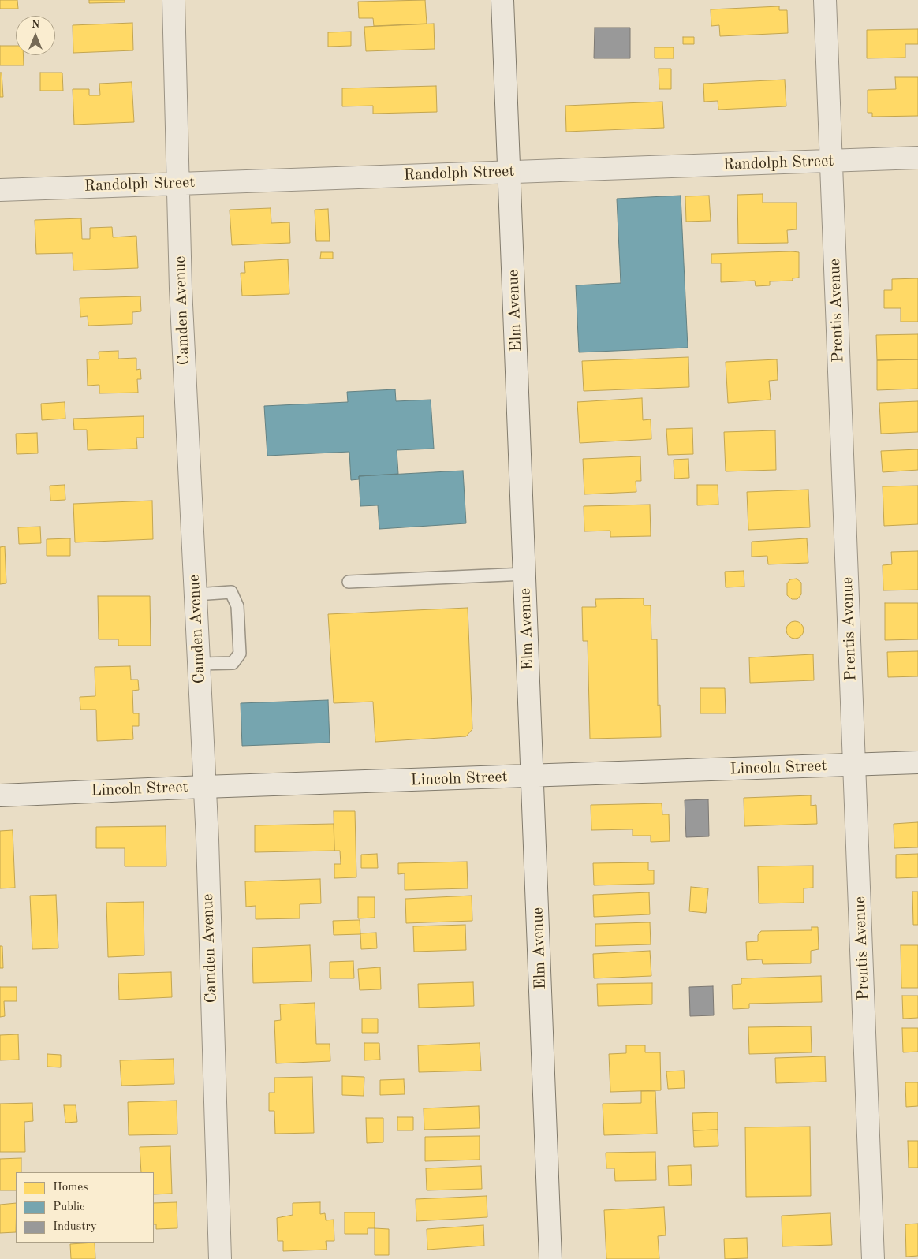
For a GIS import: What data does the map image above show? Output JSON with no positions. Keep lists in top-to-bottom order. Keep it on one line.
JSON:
{"streets":{"street":["Randolph Street","Camden Avenue","Elm Avenue","Prentis Avenue","Lincoln Street"]},"crossings":[["Randolph Street","Camden Avenue"],["Randolph Street","Elm Avenue"],["Randolph Street","Prentis Avenue"],["Camden Avenue","Lincoln Street"],["Elm Avenue","Lincoln Street"],["Prentis Avenue","Lincoln Street"]],"legend":["Homes","Public","Industry"],"north":"top"}
